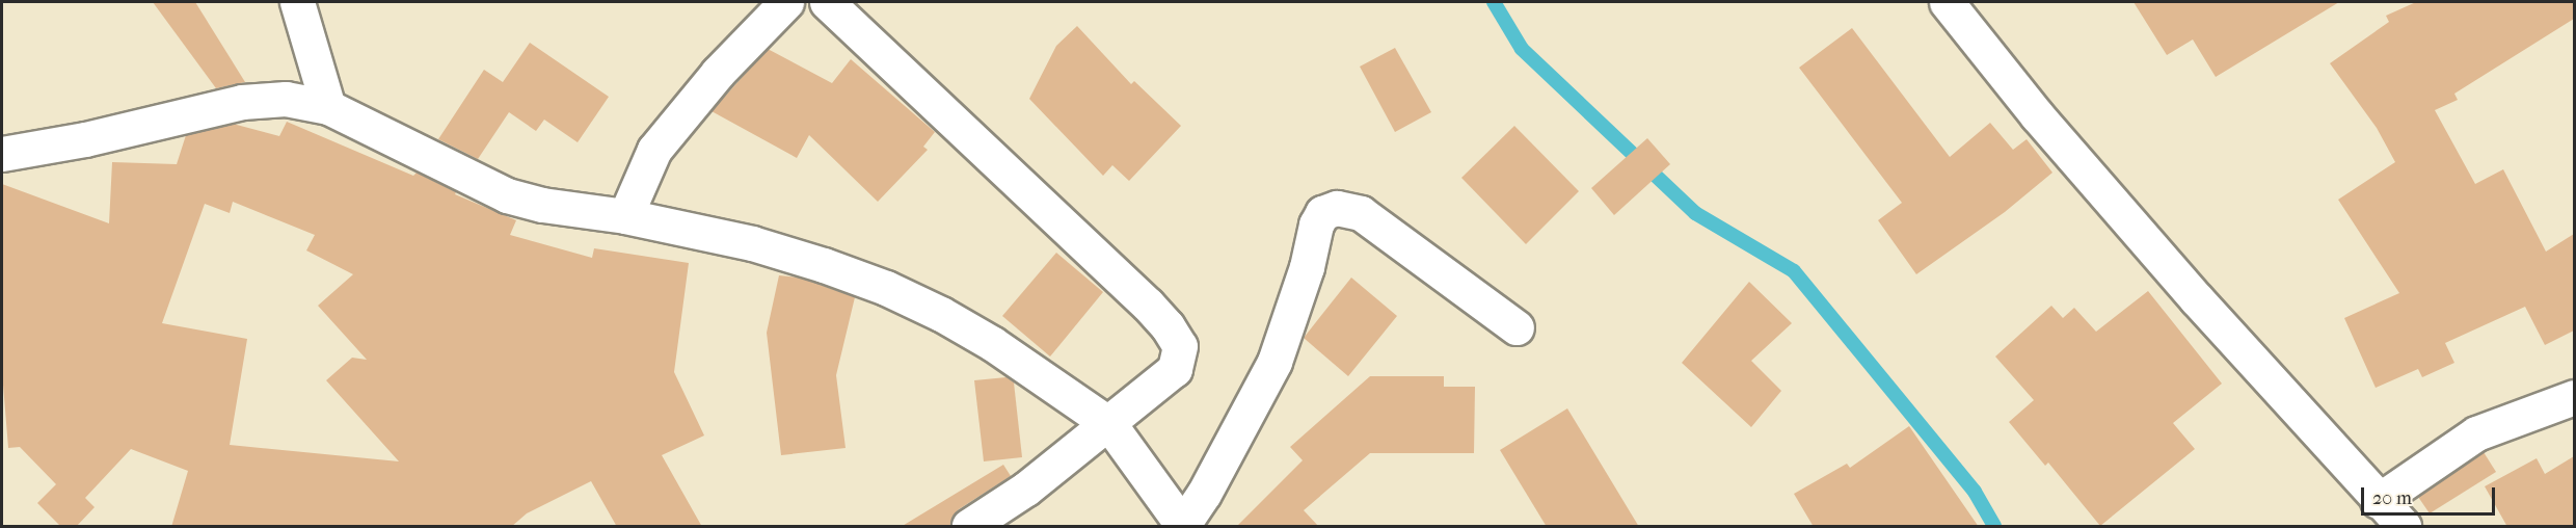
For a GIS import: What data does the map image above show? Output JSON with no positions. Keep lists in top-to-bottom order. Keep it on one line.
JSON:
{"scale_bar":"20 m"}
